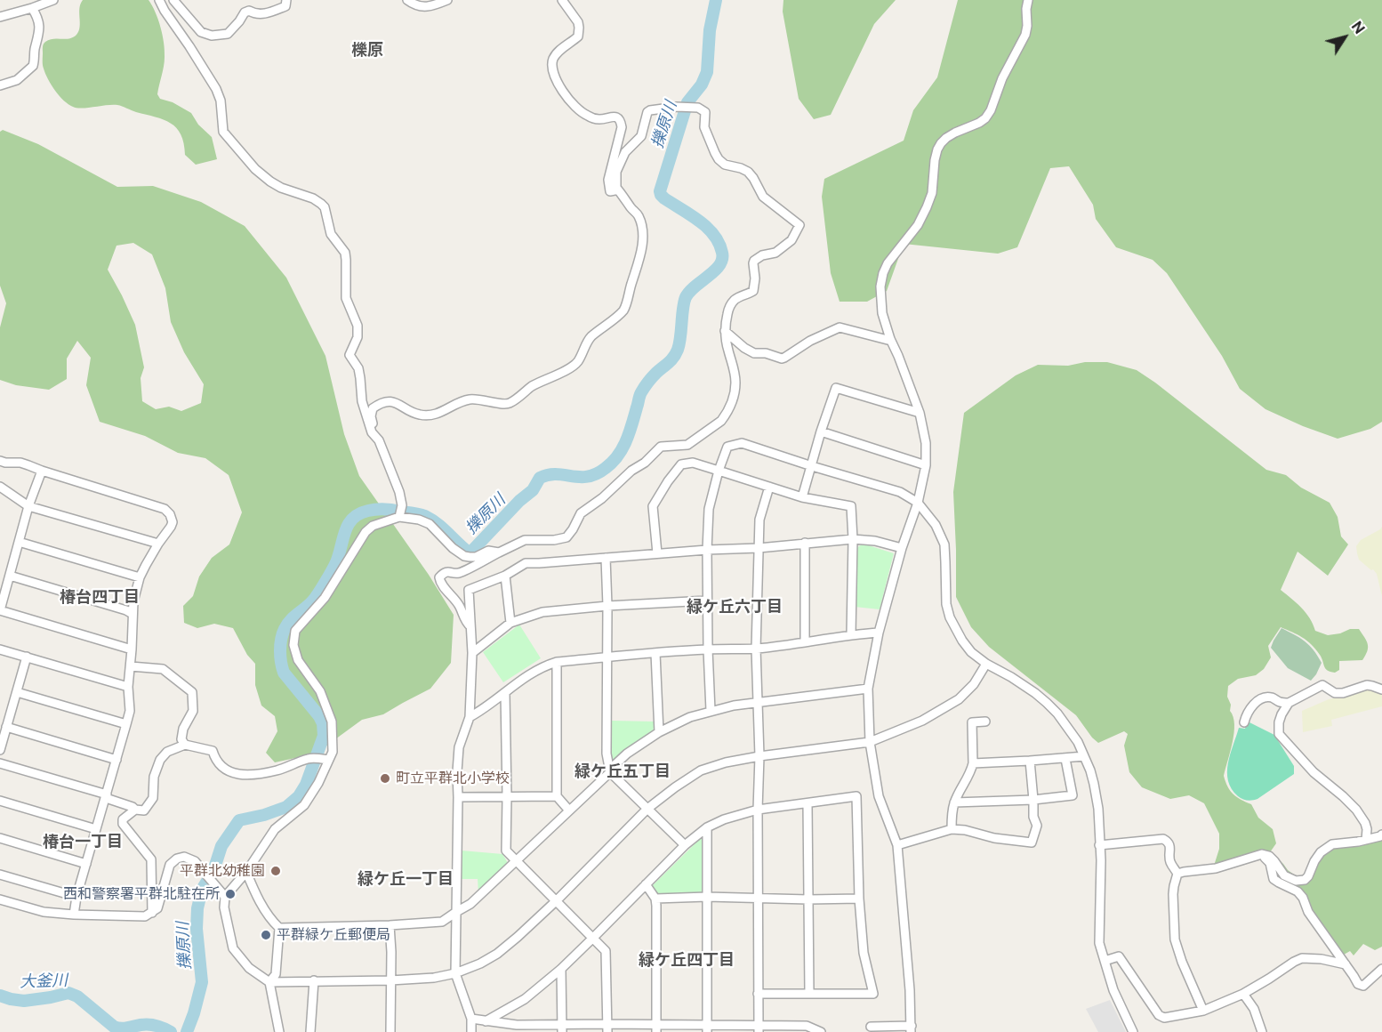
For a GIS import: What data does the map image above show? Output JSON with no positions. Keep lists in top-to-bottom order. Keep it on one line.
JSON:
{"districts":["櫟原","椿台四丁目","緑ケ丘六丁目","緑ケ丘五丁目","椿台一丁目","緑ケ丘一丁目","緑ケ丘四丁目"],"water":["擽原川","大釜川"],"places":["町立平群北小学校","平群北幼稚園","西和警察署平群北駐在所","平群緑ケ丘郵便局"],"north":"top right"}
